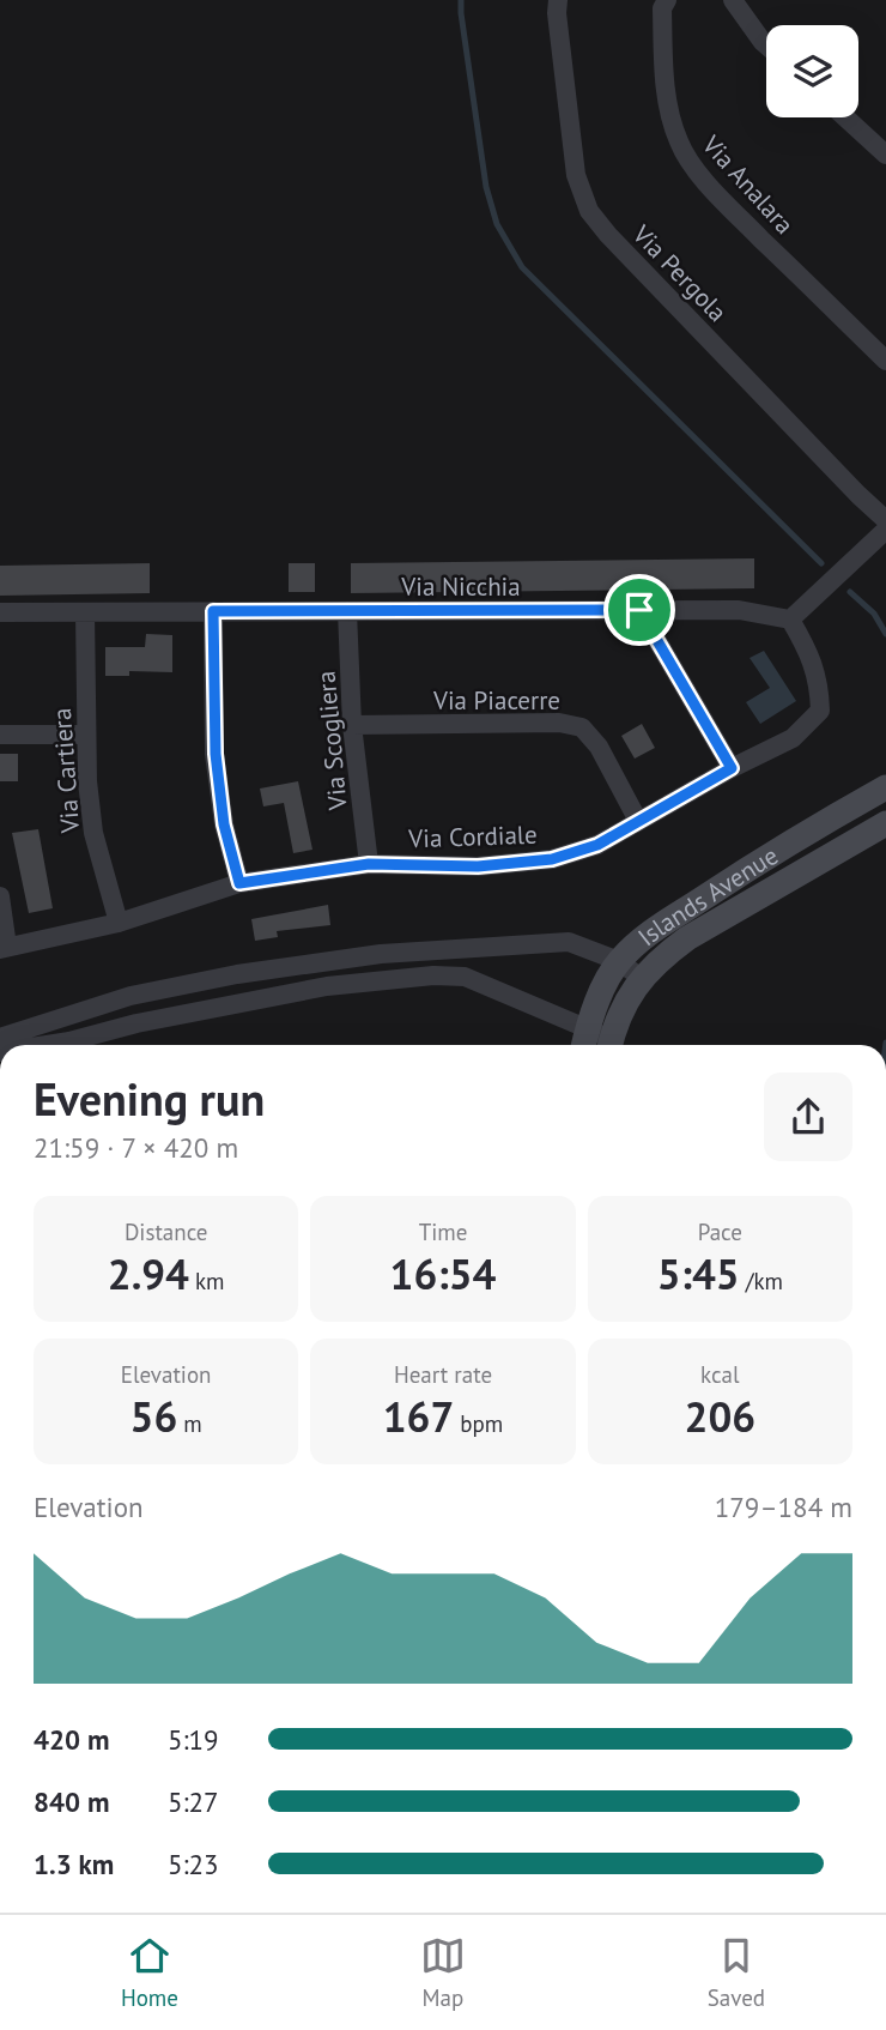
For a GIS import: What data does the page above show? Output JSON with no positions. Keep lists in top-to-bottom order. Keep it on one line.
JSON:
{"streets":{"street":["Via Analara","Via Pergola","Via Nicchia","Via Piacerre","Via Scogliera","Via Cartiera","Via Cordiale","Islands Avenue"]},"crossings":[["Via Nicchia","Via Scogliera"],["Via Nicchia","Via Cartiera"],["Via Nicchia","Via Cordiale"],["Via Piacerre","Via Scogliera"],["Via Piacerre","Via Cordiale"],["Via Scogliera","Via Cordiale"],["Via Cartiera","Via Cordiale"]],"page":{"heading":["Evening run","21:59 · 7 × 420 m"],"stats":[["Distance","2.94 km"],["Time","16:54"],["Pace","5:45 /km"],["Elevation","56 m"],["Heart rate","167 bpm"],["kcal","206"]],"chart":["Elevation","179–184 m"],"list":[{"name":"420 m","note":"5:19"},{"name":"840 m","note":"5:27"},{"name":"1.3 km","note":"5:23"}],"tabs":["Home","Map","Saved"]}}
